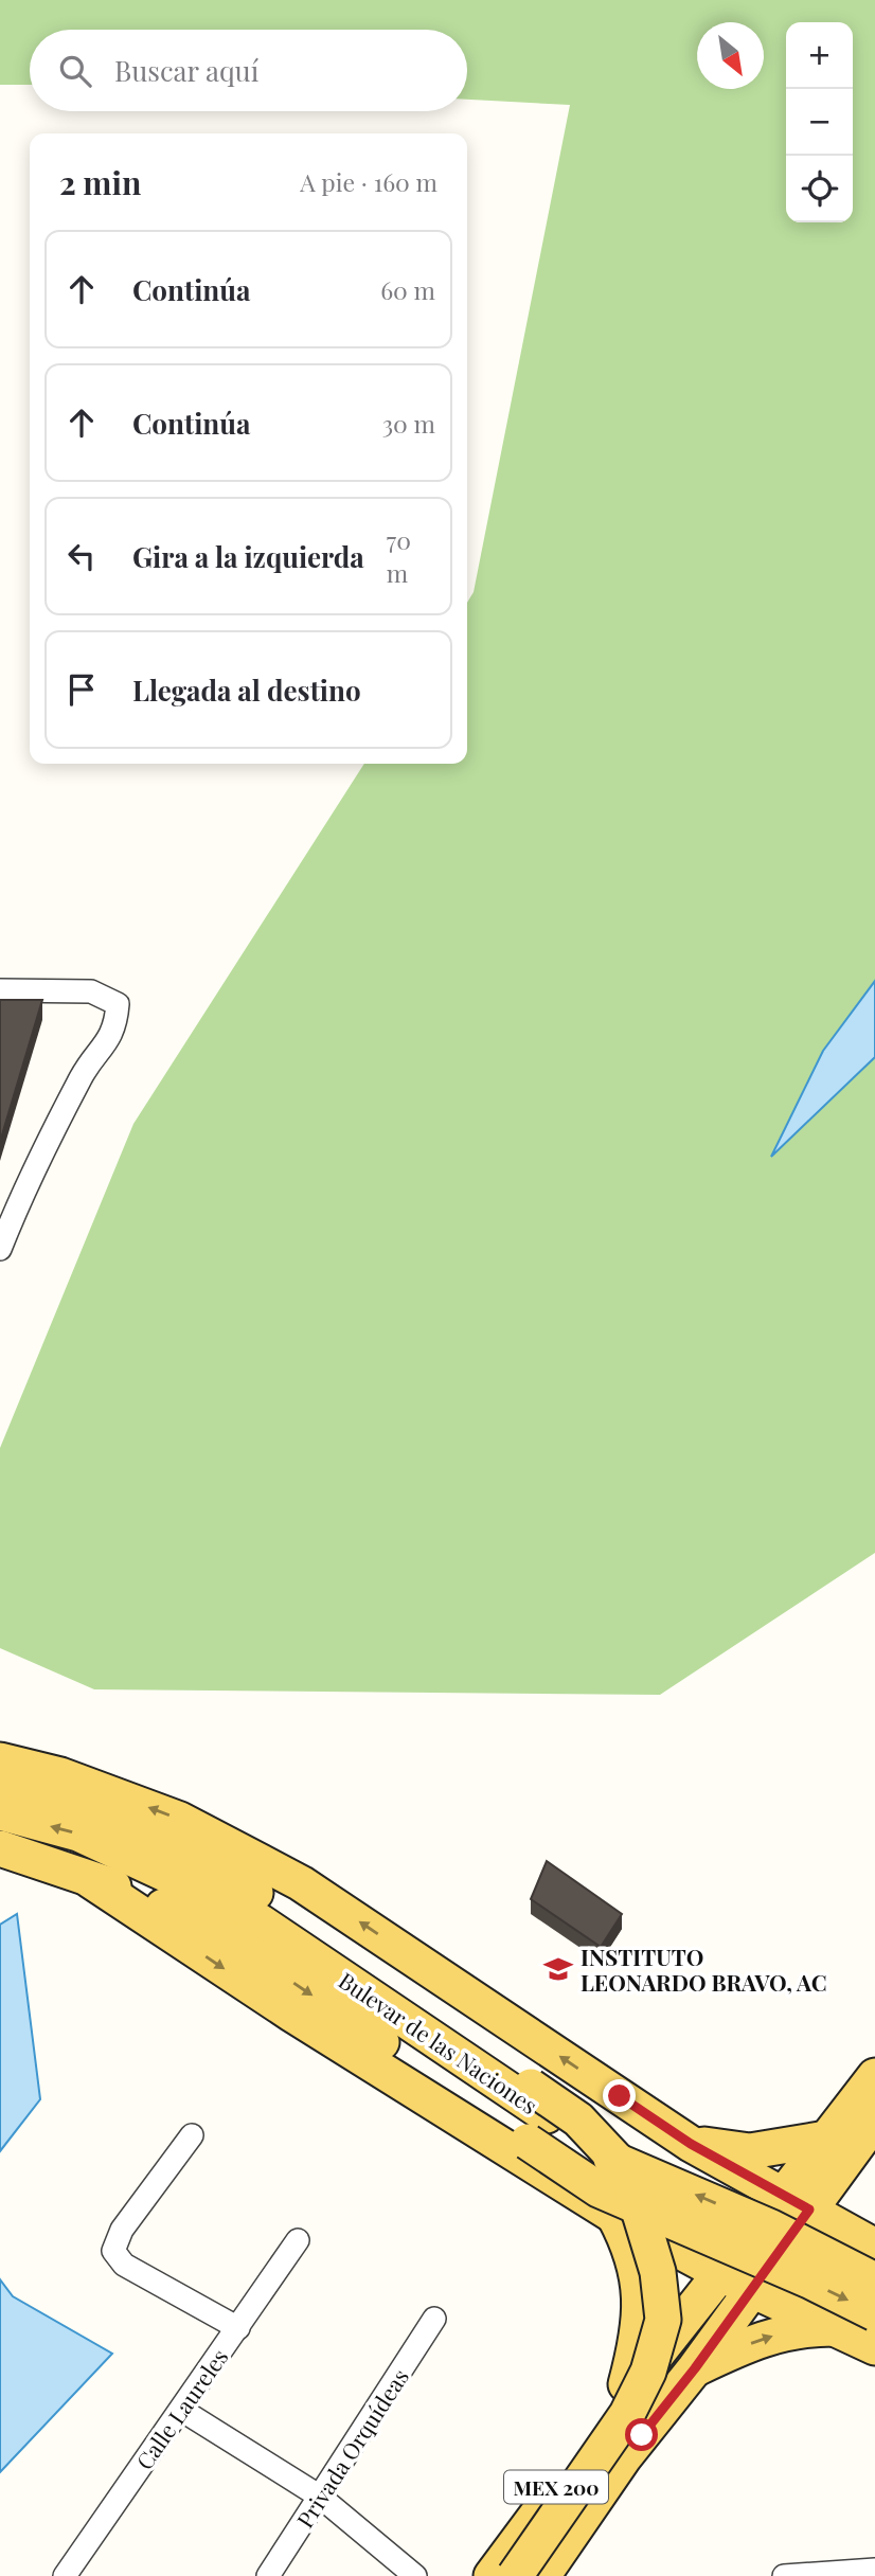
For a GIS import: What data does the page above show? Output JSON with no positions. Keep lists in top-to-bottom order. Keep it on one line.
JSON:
{"streets":{"main road":["Bulevar de las Naciones","MEX 200"],"street":["Calle Laureles","Privada Orquídeas"]},"places":{"school or university":["INSTITUTO LEONARDO BRAVO, AC"]},"north":"bottom right","page":{"map_buttons":["+","−"],"search":"Buscar aquí","heading":["2 min","A pie · 160 m"],"list":[["Continúa","60 m"],["Continúa","30 m"],["Gira a la izquierda","70 m"],"Llegada al destino"]}}
